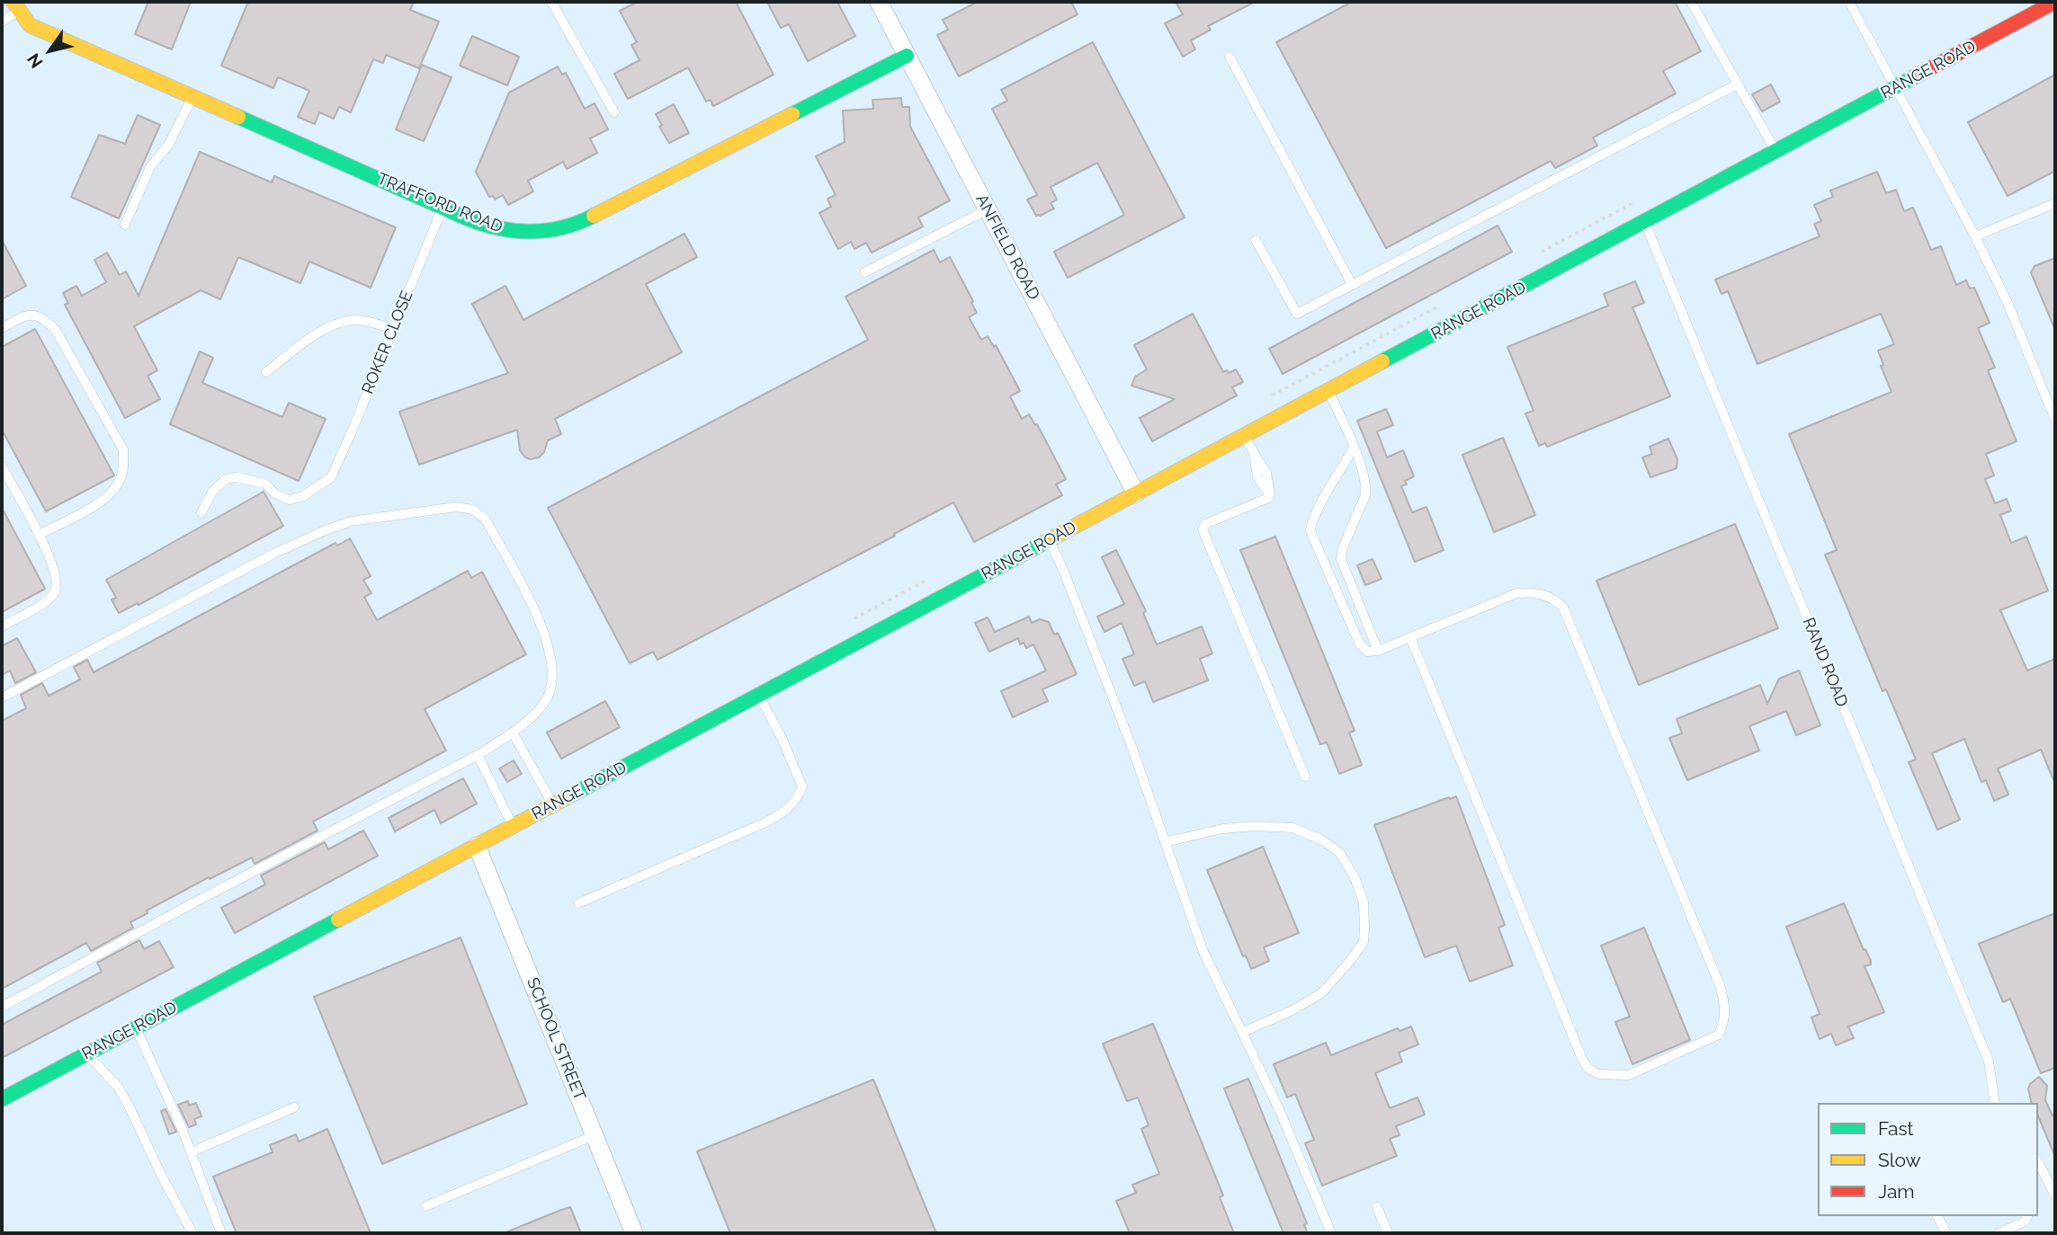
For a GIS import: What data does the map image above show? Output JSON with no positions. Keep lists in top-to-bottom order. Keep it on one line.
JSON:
{"streets":{"street":["RANGE ROAD","TRAFFORD ROAD","ANFIELD ROAD","SCHOOL STREET"],"lane":["ROKER CLOSE","RAND ROAD"]},"crossings":[["RANGE ROAD","ANFIELD ROAD"],["RANGE ROAD","RAND ROAD"],["RANGE ROAD","SCHOOL STREET"],["TRAFFORD ROAD","ANFIELD ROAD"],["TRAFFORD ROAD","ROKER CLOSE"]],"legend":["Fast","Slow","Jam"],"north":"bottom left"}
